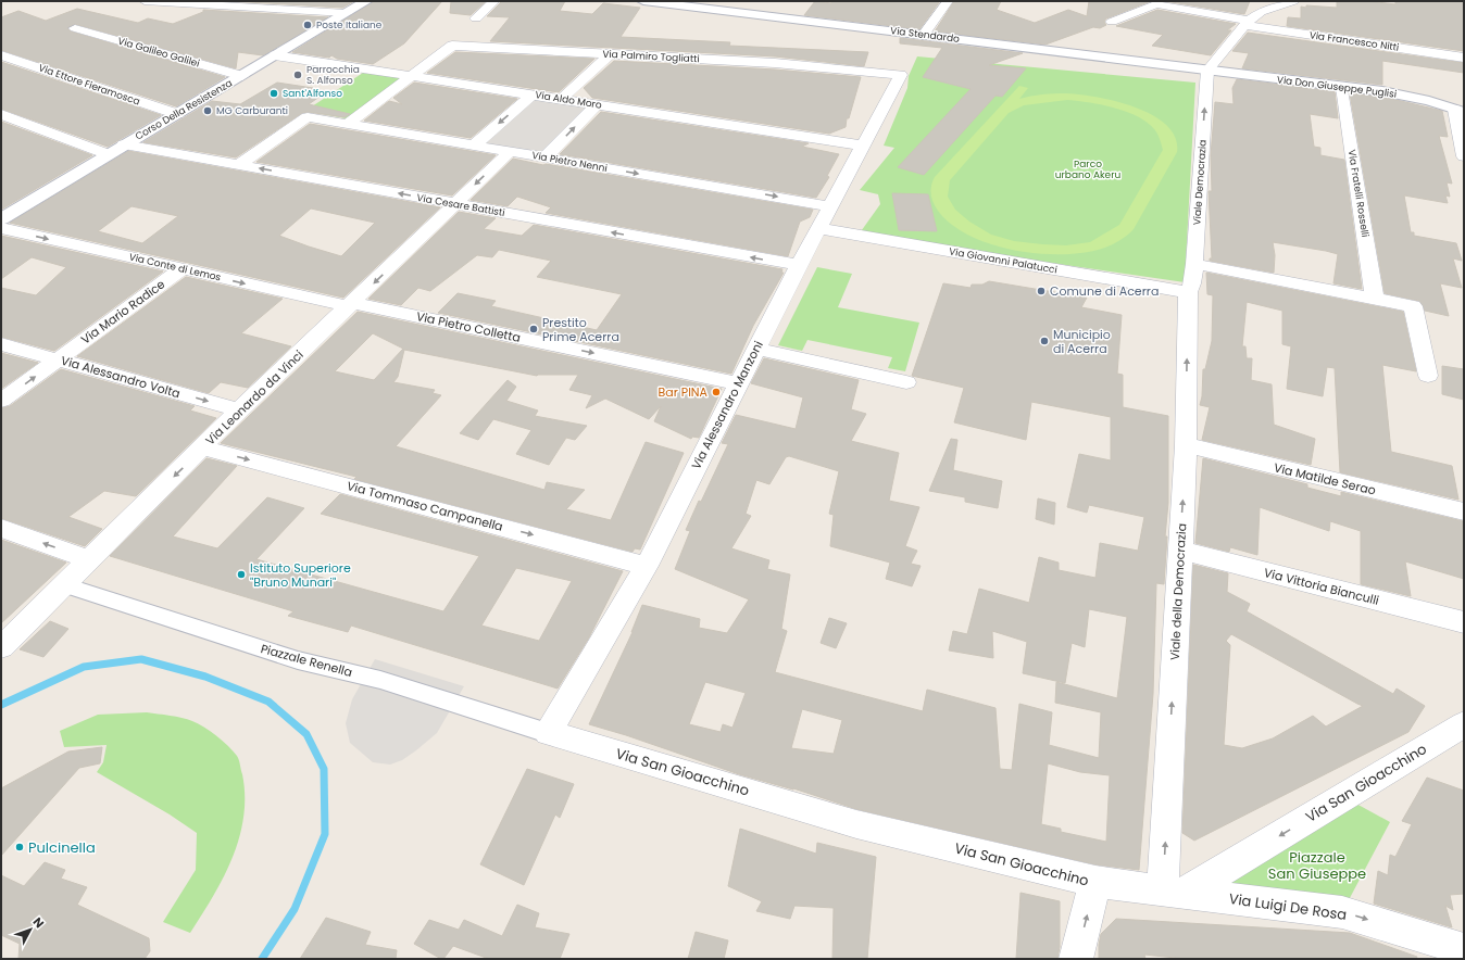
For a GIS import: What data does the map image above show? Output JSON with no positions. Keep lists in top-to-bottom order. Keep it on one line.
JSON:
{"streets":{"street":["Via Stendardo","Via Francesco Nitti","Via Galileo Galilei","Via Palmiro Togliatti","Via Ettore Fieramosca","Via Don Giuseppe Puglisi","Via Aldo Moro","Corso Della Resistenza","Via Pietro Nenni","Viale Democrazia","Via Fratelli Rosselli","Via Cesare Battisti","Via Giovanni Palatucci","Via Conte di Lemos","Via Mario Radice","Via Pietro Colletta","Via Alessandro Volta","Via Leonardo da Vinci","Via Alessandro Manzoni","Via Matilde Serao","Via Tommaso Campanella","Via Vittoria Bianculli","Viale della Democrazia","Piazzale Renella","Via San Gioacchino","Via Luigi De Rosa"]},"crossings":[["Via Stendardo","Via Don Giuseppe Puglisi"],["Via Stendardo","Viale Democrazia"],["Via Galileo Galilei","Corso Della Resistenza"],["Via Palmiro Togliatti","Via Aldo Moro"],["Via Palmiro Togliatti","Via Pietro Nenni"],["Via Palmiro Togliatti","Via Alessandro Manzoni"],["Via Ettore Fieramosca","Corso Della Resistenza"],["Via Don Giuseppe Puglisi","Viale Democrazia"],["Via Don Giuseppe Puglisi","Via Fratelli Rosselli"],["Via Aldo Moro","Corso Della Resistenza"],["Via Aldo Moro","Via Alessandro Manzoni"],["Corso Della Resistenza","Via Cesare Battisti"],["Via Pietro Nenni","Via Cesare Battisti"],["Via Pietro Nenni","Via Leonardo da Vinci"],["Via Pietro Nenni","Via Alessandro Manzoni"],["Viale Democrazia","Via Giovanni Palatucci"],["Viale Democrazia","Viale della Democrazia"],["Via Cesare Battisti","Via Leonardo da Vinci"],["Via Cesare Battisti","Via Alessandro Manzoni"],["Via Giovanni Palatucci","Via Alessandro Manzoni"],["Via Giovanni Palatucci","Viale della Democrazia"],["Via Conte di Lemos","Via Mario Radice"],["Via Conte di Lemos","Via Pietro Colletta"],["Via Conte di Lemos","Via Leonardo da Vinci"],["Via Mario Radice","Via Alessandro Volta"],["Via Pietro Colletta","Via Leonardo da Vinci"],["Via Pietro Colletta","Via Alessandro Manzoni"],["Via Alessandro Volta","Via Leonardo da Vinci"],["Via Leonardo da Vinci","Via Tommaso Campanella"],["Via Leonardo da Vinci","Piazzale Renella"],["Via Alessandro Manzoni","Via Tommaso Campanella"],["Via Alessandro Manzoni","Piazzale Renella"],["Via Alessandro Manzoni","Via San Gioacchino"],["Via Matilde Serao","Viale della Democrazia"],["Via Vittoria Bianculli","Viale della Democrazia"],["Viale della Democrazia","Via San Gioacchino"],["Viale della Democrazia","Via Luigi De Rosa"],["Piazzale Renella","Via San Gioacchino"],["Via San Gioacchino","Via Luigi De Rosa"]],"one_way":["Via Pietro Nenni","Viale Democrazia","Via Cesare Battisti","Via Conte di Lemos","Via Pietro Colletta","Via Leonardo da Vinci","Via Tommaso Campanella","Viale della Democrazia","Via Luigi De Rosa"],"parks":["Parco urbano Akeru","Piazzale San Giuseppe"],"places":["Poste Italiane","Parrocchia S. Alfonso","Sant'Alfonso","MG Carburanti","Comune di Acerra","Prestito Prime Acerra","Municipio di Acerra","Bar PINA","Istituto Superiore \"Bruno Munari\"","Pulcinella"],"north":"top right"}
